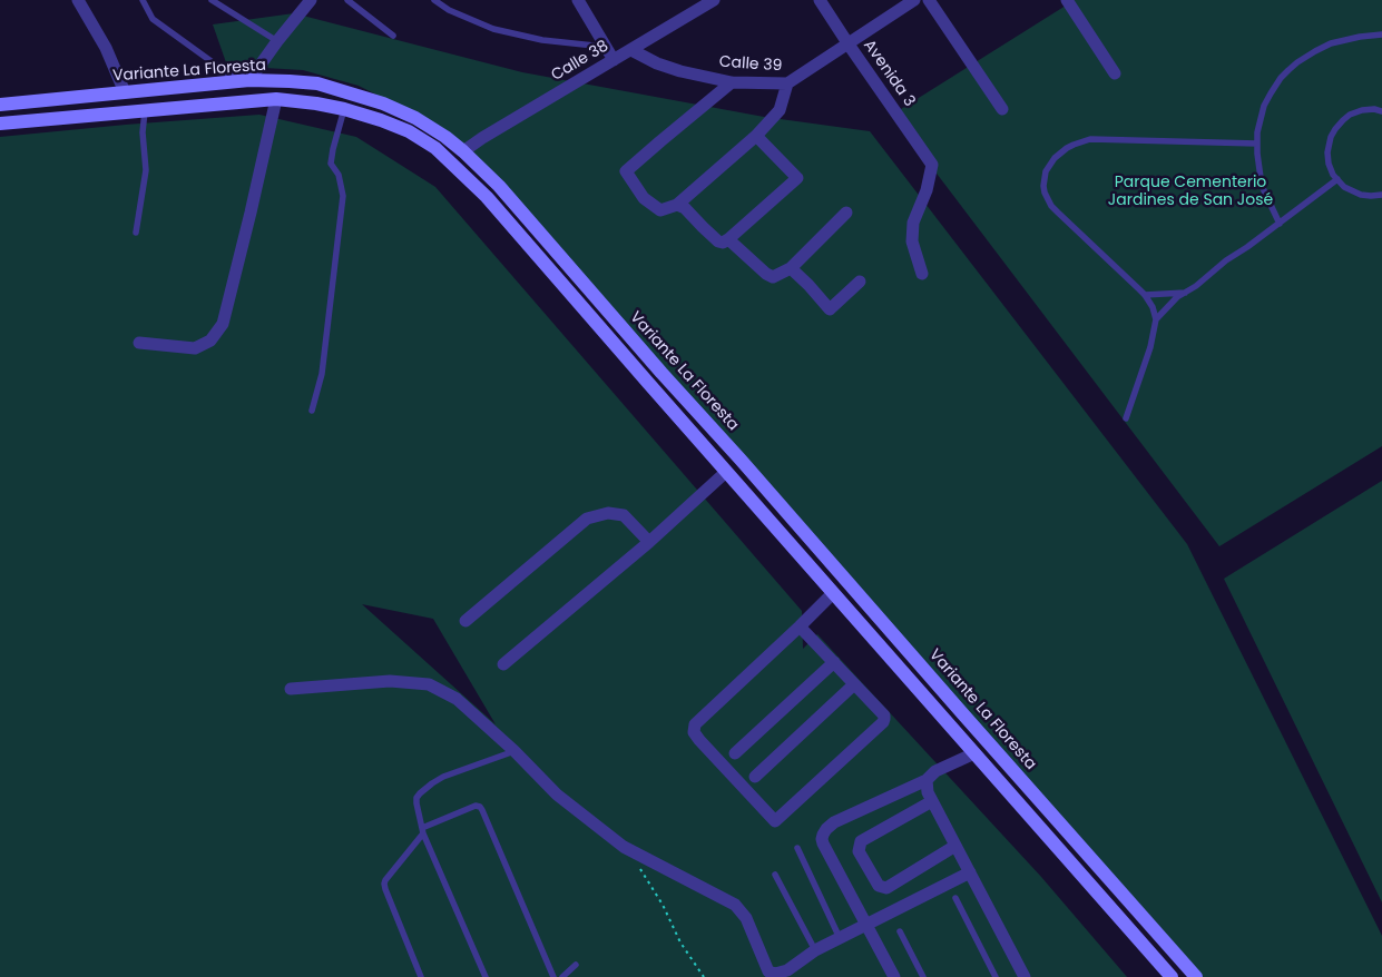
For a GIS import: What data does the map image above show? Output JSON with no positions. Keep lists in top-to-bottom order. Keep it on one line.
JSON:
{"streets":{"main road":["Variante La Floresta"],"street":["Calle 38","Calle 39","Avenida 3"]},"crossings":[["Calle 38","Calle 39"],["Calle 38","Variante La Floresta"],["Calle 39","Avenida 3"]],"parks":["Parque Cementerio Jardines de San José"]}
